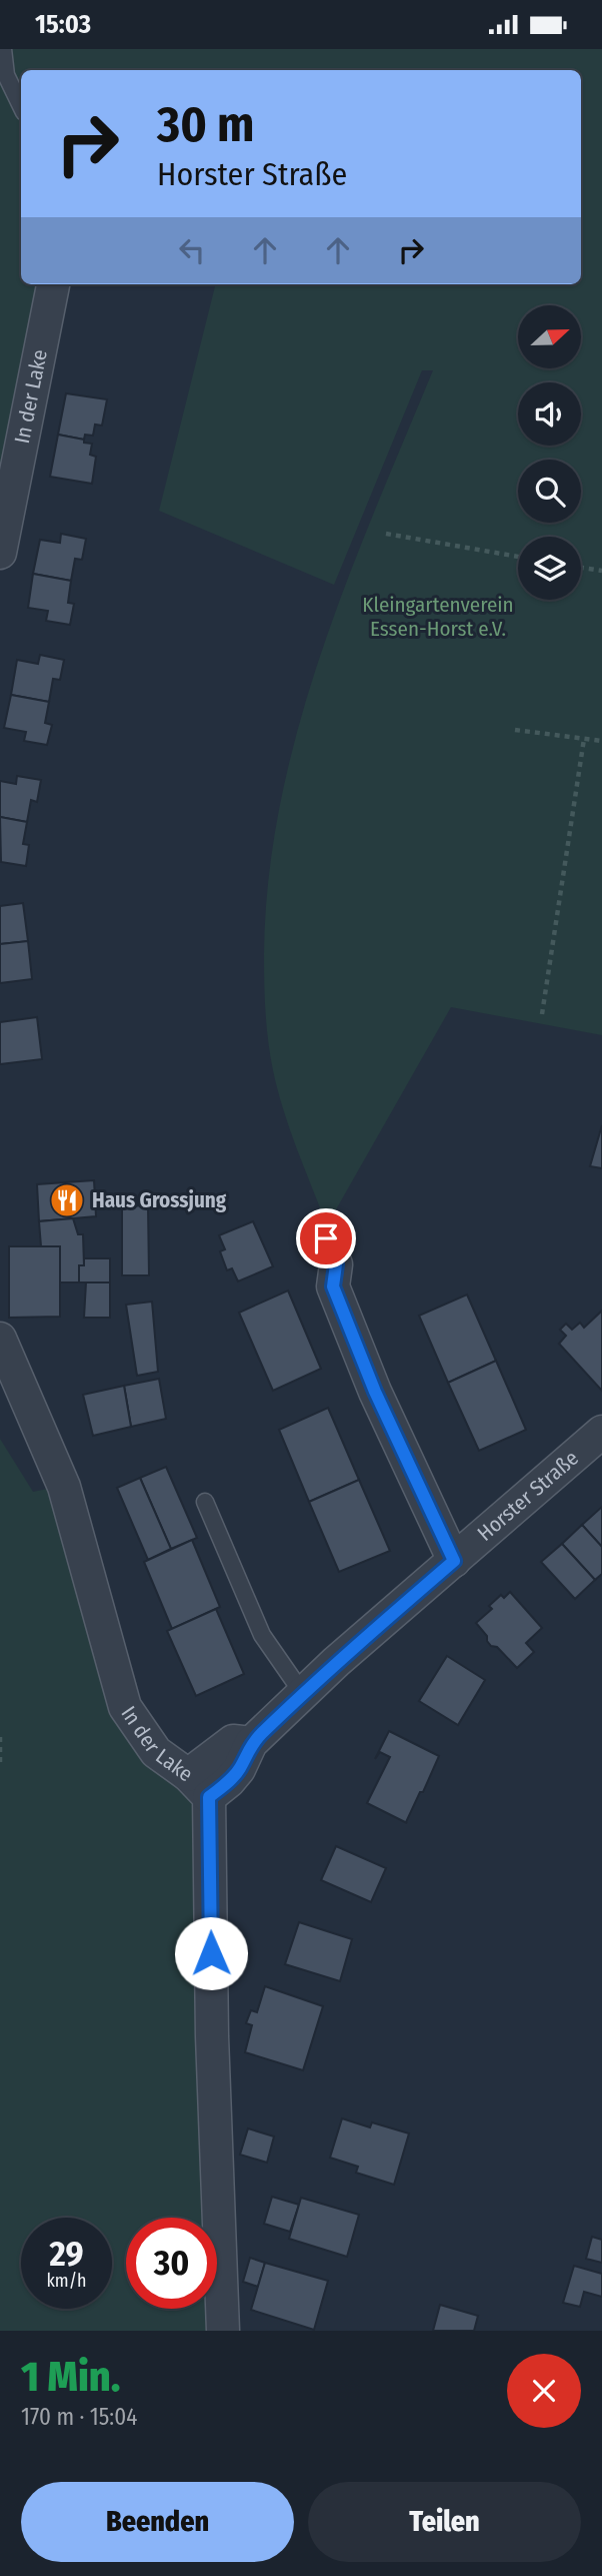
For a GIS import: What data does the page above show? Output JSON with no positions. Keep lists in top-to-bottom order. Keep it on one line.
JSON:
{"streets":{"street":["In der Lake","Horster Straße"]},"crossings":[["In der Lake","Horster Straße"]],"parks":["Kleingartenverein Essen-Horst e.V."],"places":{"restaurant":["Haus Grossjung"]},"north":"right","page":{"status":"15:03","turn":["30 m","Horster Straße"],"speed":"29 km/h","limit":"30","heading":["1 Min.","170 m · 15:04"],"buttons":["Beenden","Teilen"]}}
